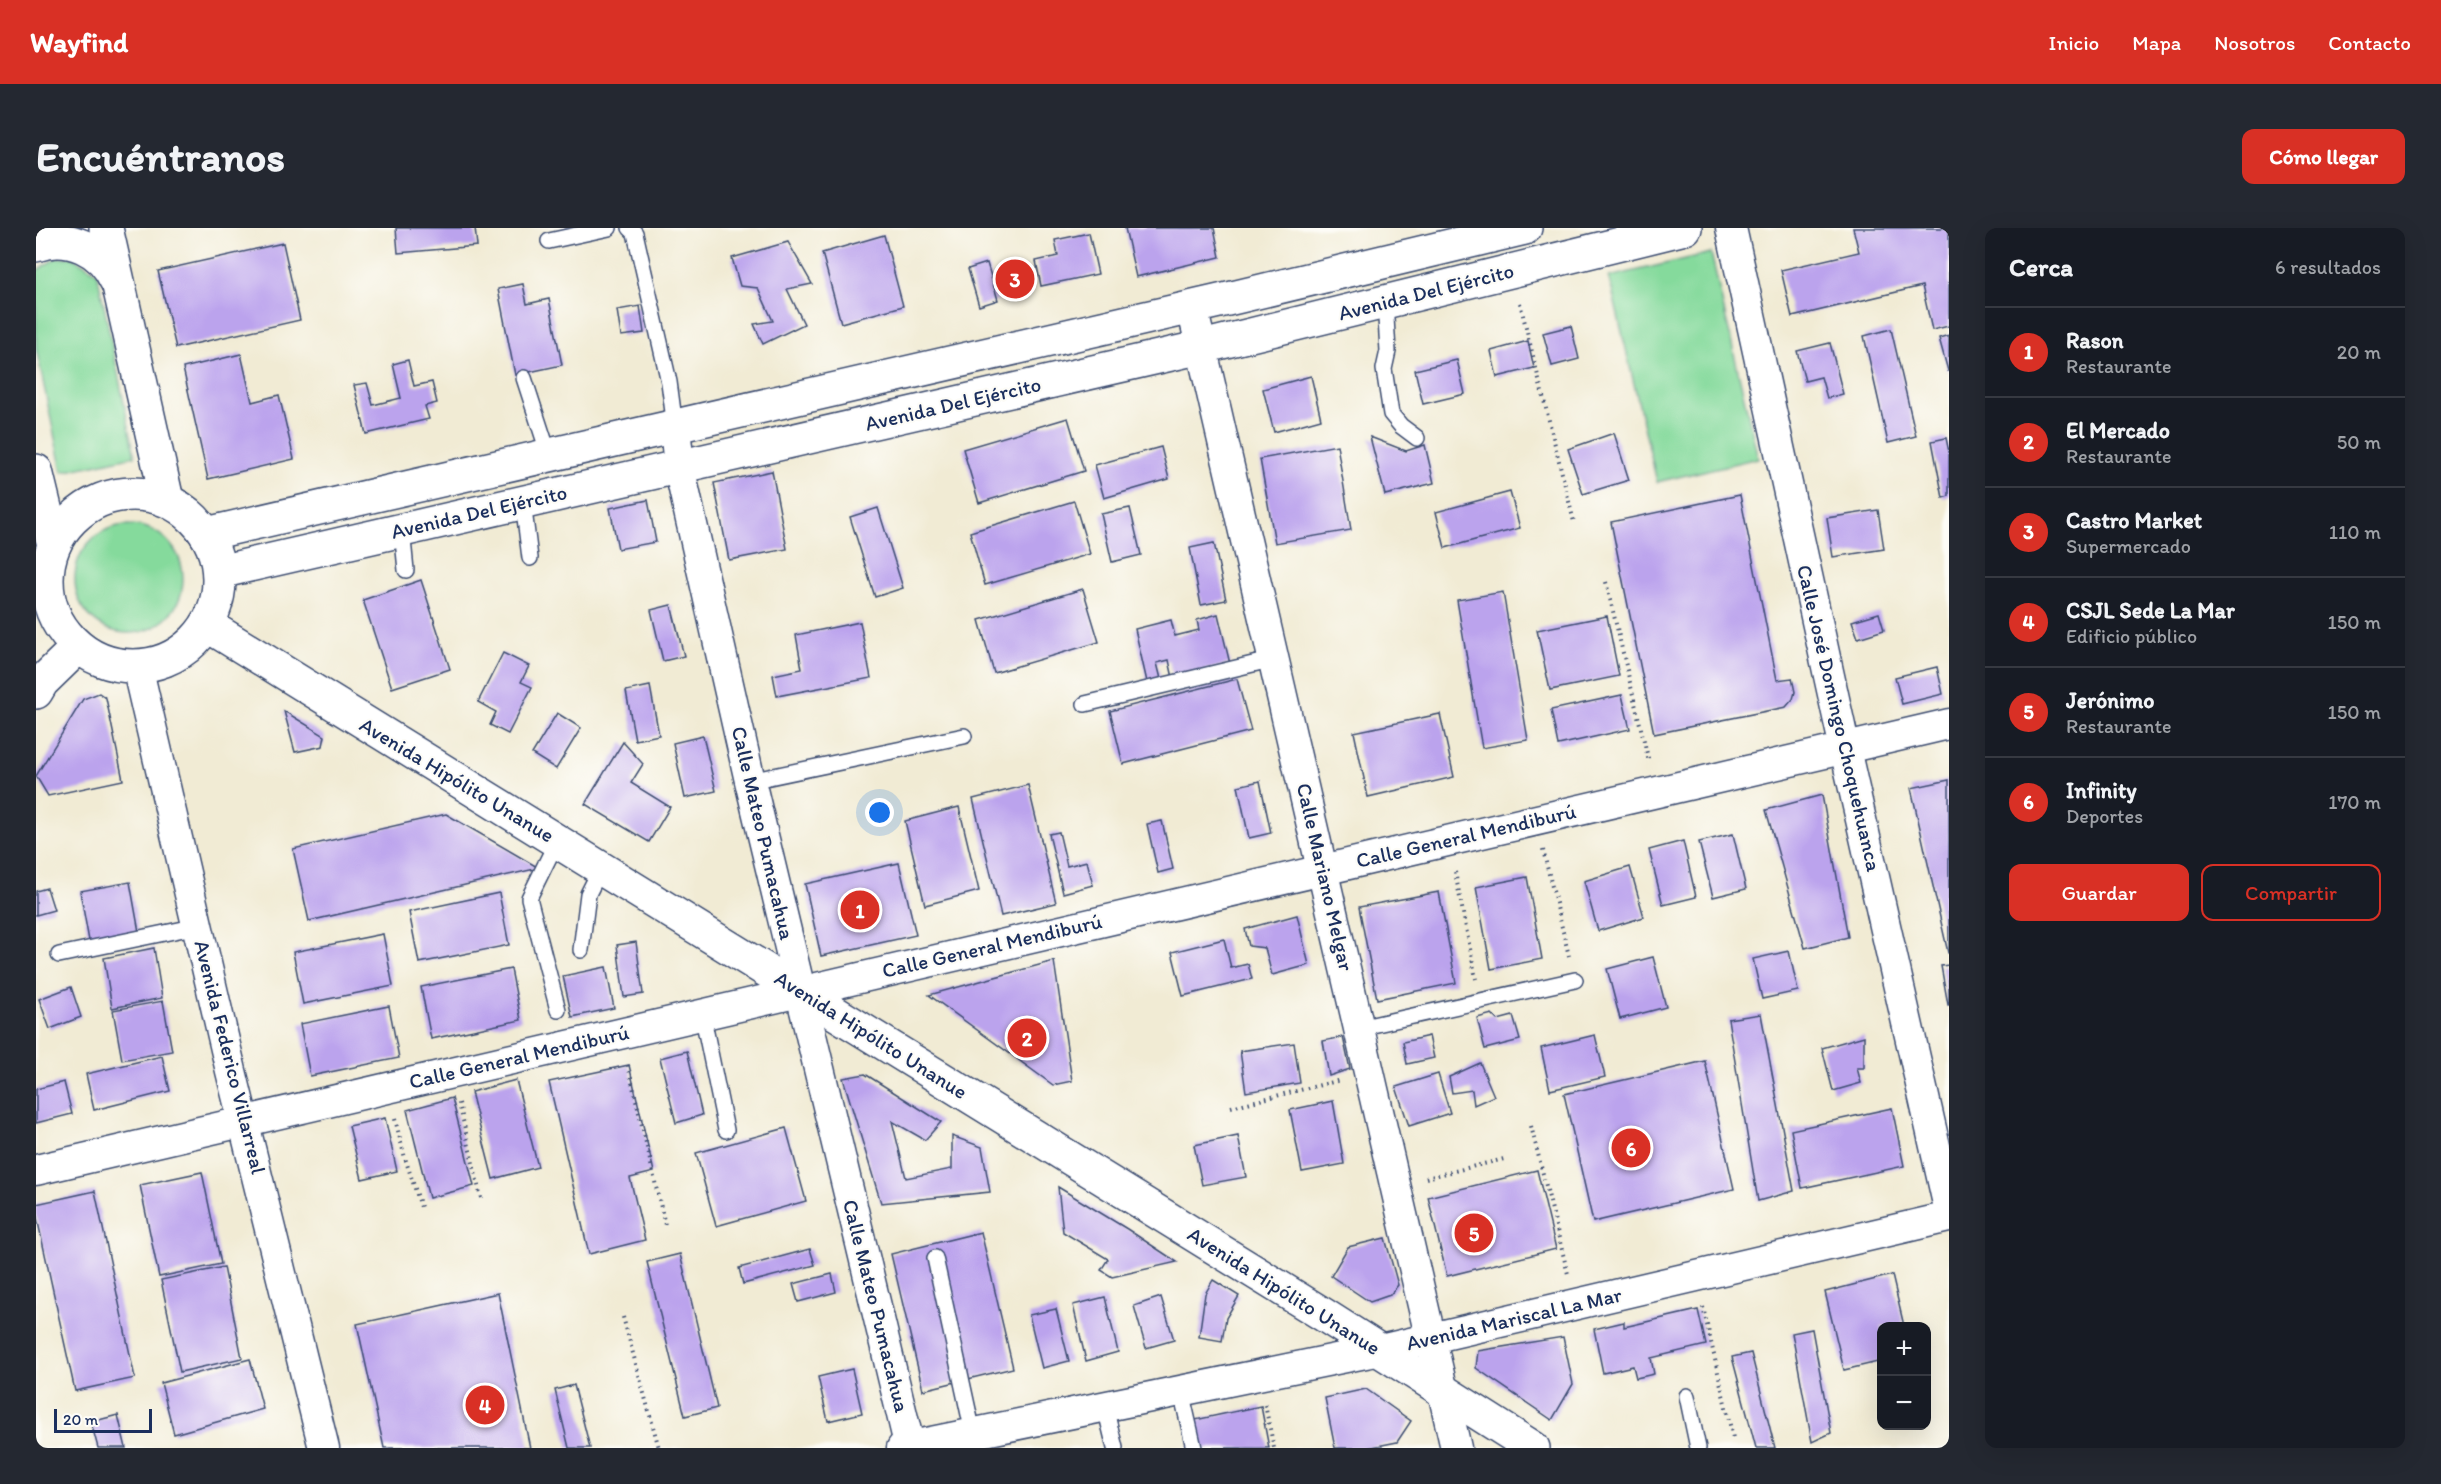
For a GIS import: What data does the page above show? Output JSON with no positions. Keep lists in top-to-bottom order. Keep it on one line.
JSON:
{"streets":{"main road":["Avenida Del Ejército","Avenida Hipólito Unanue"],"street":["Calle José Domingo Choquehuanca","Calle Mateo Pumacahua","Calle General Mendiburú","Calle Mariano Melgar","Avenida Federico Villarreal","Avenida Mariscal La Mar"]},"crossings":[["Avenida Del Ejército","Avenida Hipólito Unanue"],["Avenida Del Ejército","Calle Mateo Pumacahua"],["Avenida Del Ejército","Calle Mariano Melgar"],["Avenida Del Ejército","Avenida Federico Villarreal"],["Calle José Domingo Choquehuanca","Calle General Mendiburú"],["Avenida Hipólito Unanue","Calle Mateo Pumacahua"],["Avenida Hipólito Unanue","Calle General Mendiburú"],["Avenida Hipólito Unanue","Calle Mariano Melgar"],["Avenida Hipólito Unanue","Avenida Federico Villarreal"],["Avenida Hipólito Unanue","Avenida Mariscal La Mar"],["Calle Mateo Pumacahua","Calle General Mendiburú"],["Calle Mateo Pumacahua","Avenida Mariscal La Mar"],["Calle General Mendiburú","Calle Mariano Melgar"],["Calle General Mendiburú","Avenida Federico Villarreal"],["Calle Mariano Melgar","Avenida Mariscal La Mar"]],"scale_bar":"20 m","page":{"header":"Wayfind","nav":["Inicio","Mapa","Nosotros","Contacto"],"buttons":["Cómo llegar",["Guardar","Compartir"]],"title":"Encuéntranos","heading":["Cerca","6 resultados"],"pins":["3","1","2","6","5","4"],"list":[{"mark":"1","name":"Rason","note":"Restaurante","value":"20 m"},{"mark":"2","name":"El Mercado","note":"Restaurante","value":"50 m"},{"mark":"3","name":"Castro Market","note":"Supermercado","value":"110 m"},{"mark":"4","name":"CSJL Sede La Mar","note":"Edificio público","value":"150 m"},{"mark":"5","name":"Jerónimo","note":"Restaurante","value":"150 m"},{"mark":"6","name":"Infinity","note":"Deportes","value":"170 m"}],"map_buttons":["+","−"],"scale":"20 m"}}
